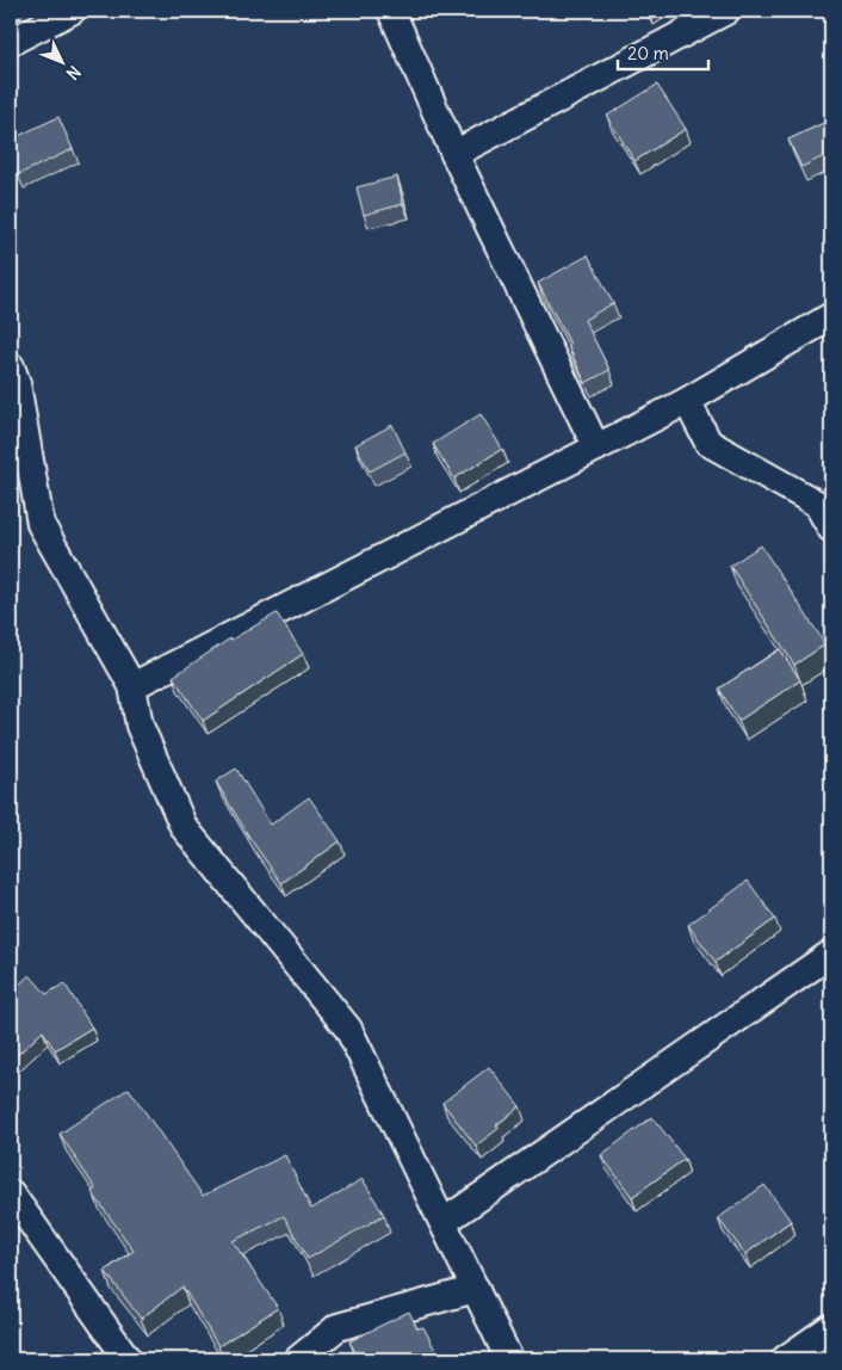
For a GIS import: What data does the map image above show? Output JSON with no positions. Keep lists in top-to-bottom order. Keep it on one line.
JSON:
{"scale_bar":"20 m","north":"bottom right"}
